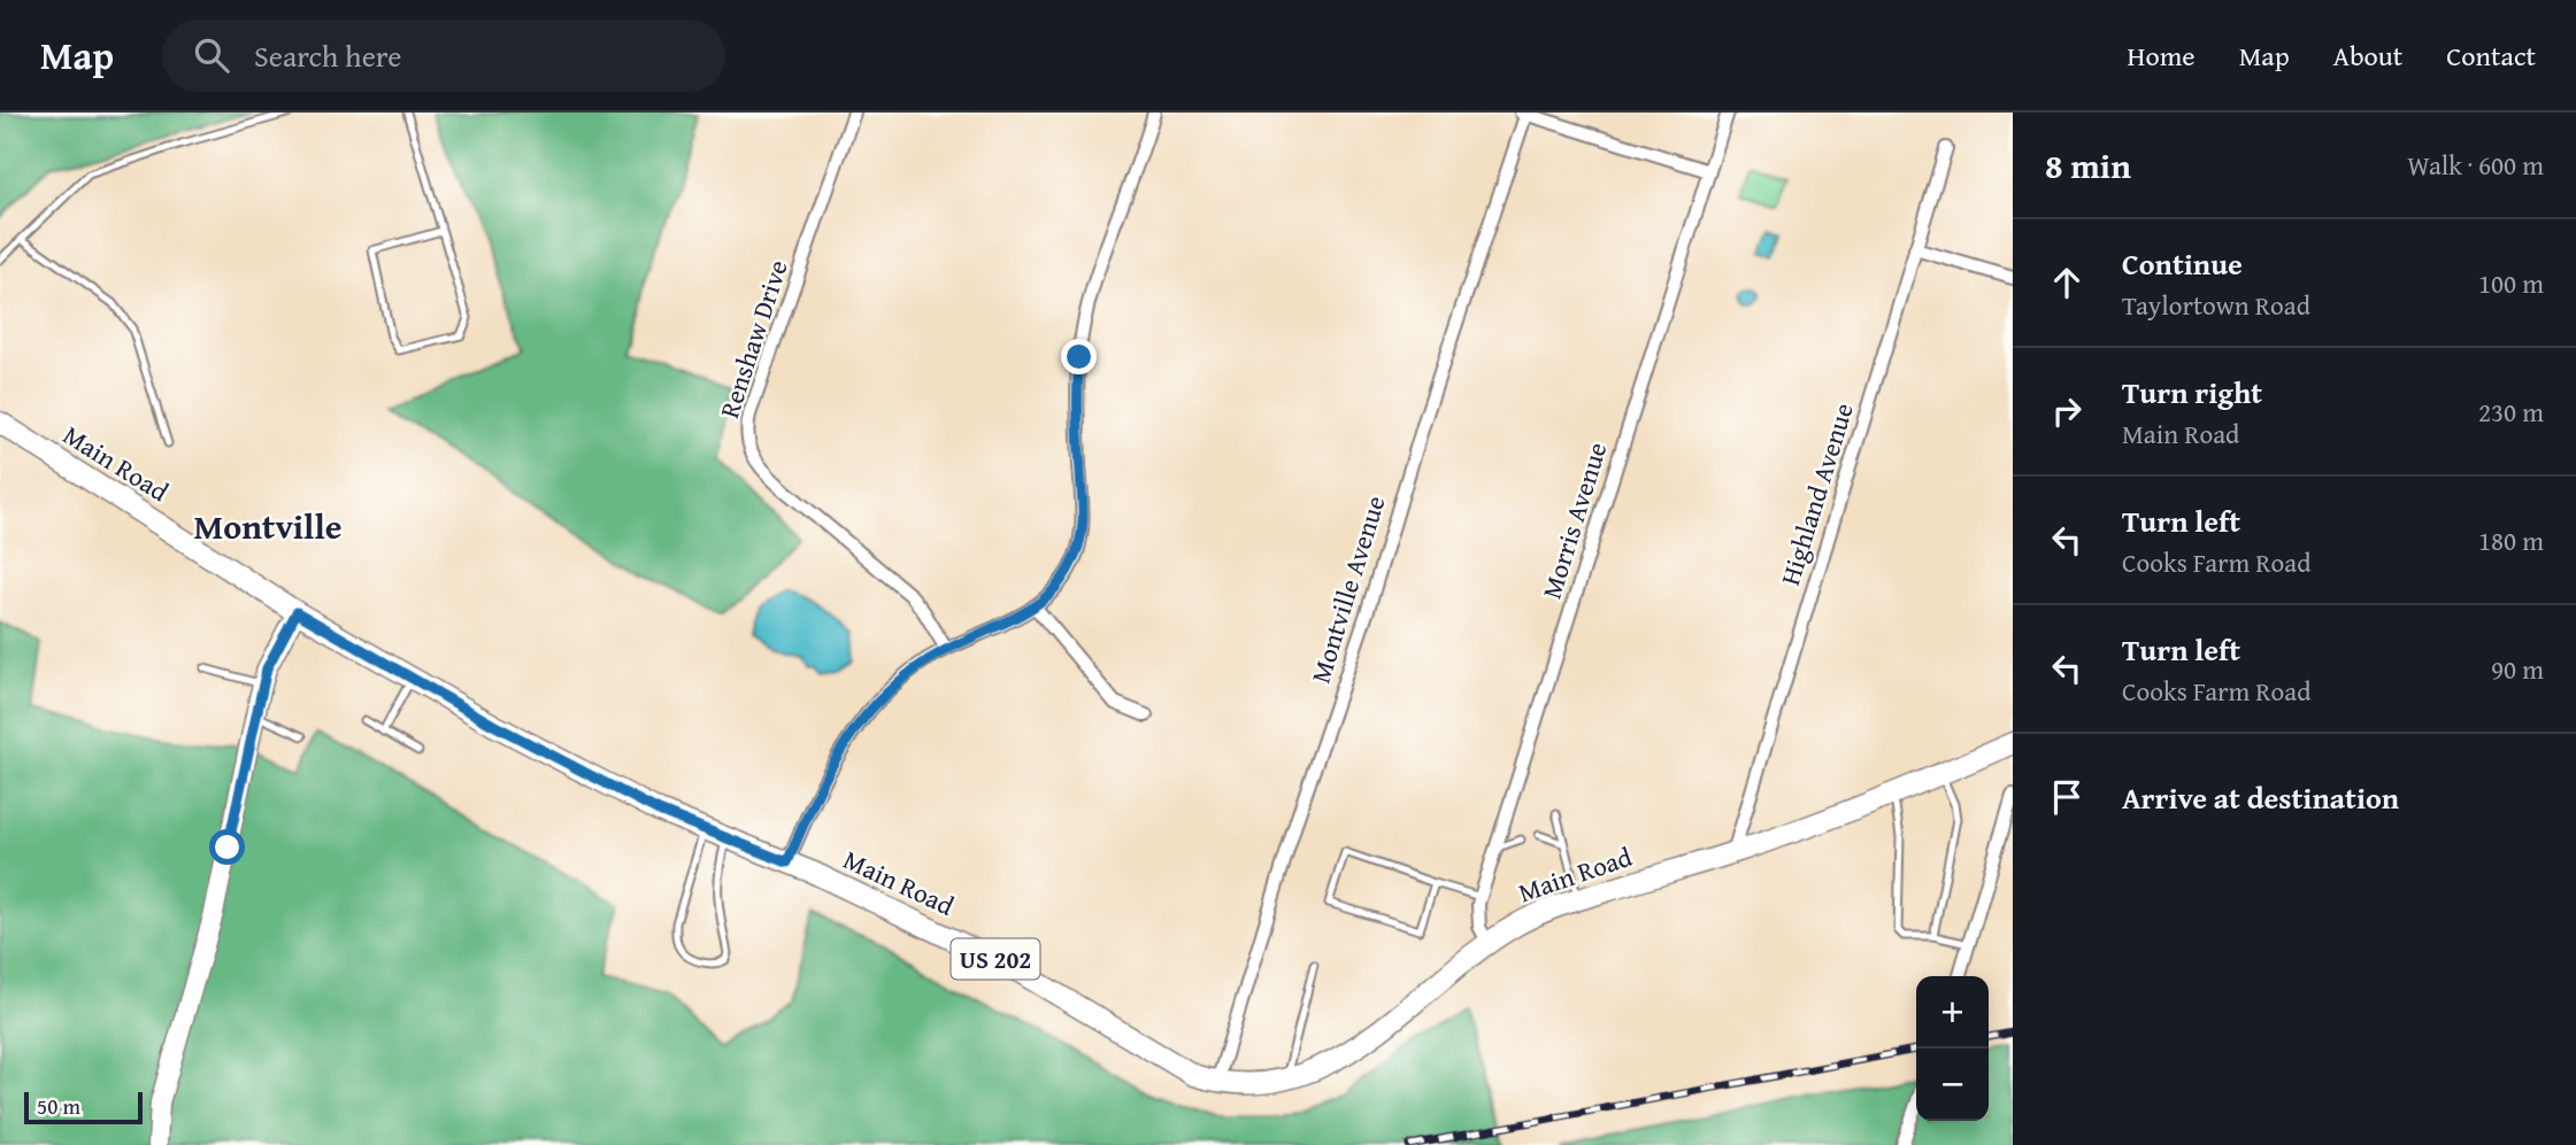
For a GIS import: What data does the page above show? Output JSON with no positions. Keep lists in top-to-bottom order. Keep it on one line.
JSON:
{"streets":{"main road":["Main Road","US 202"],"street":["Renshaw Drive","Highland Avenue","Morris Avenue","Montville Avenue"]},"crossings":[["Main Road","Highland Avenue"],["Main Road","Morris Avenue"],["Main Road","Montville Avenue"]],"districts":["Montville"],"scale_bar":"50 m","page":{"header":"Map","search":"Search here","nav":["Home","Map","About","Contact"],"heading":["8 min","Walk · 600 m"],"list":[["Continue","Taylortown Road","100 m"],["Turn right","Main Road","230 m"],["Turn left","Cooks Farm Road","180 m"],["Turn left","Cooks Farm Road","90 m"],"Arrive at destination"],"map_buttons":["+","−"],"scale":"50 m"}}
